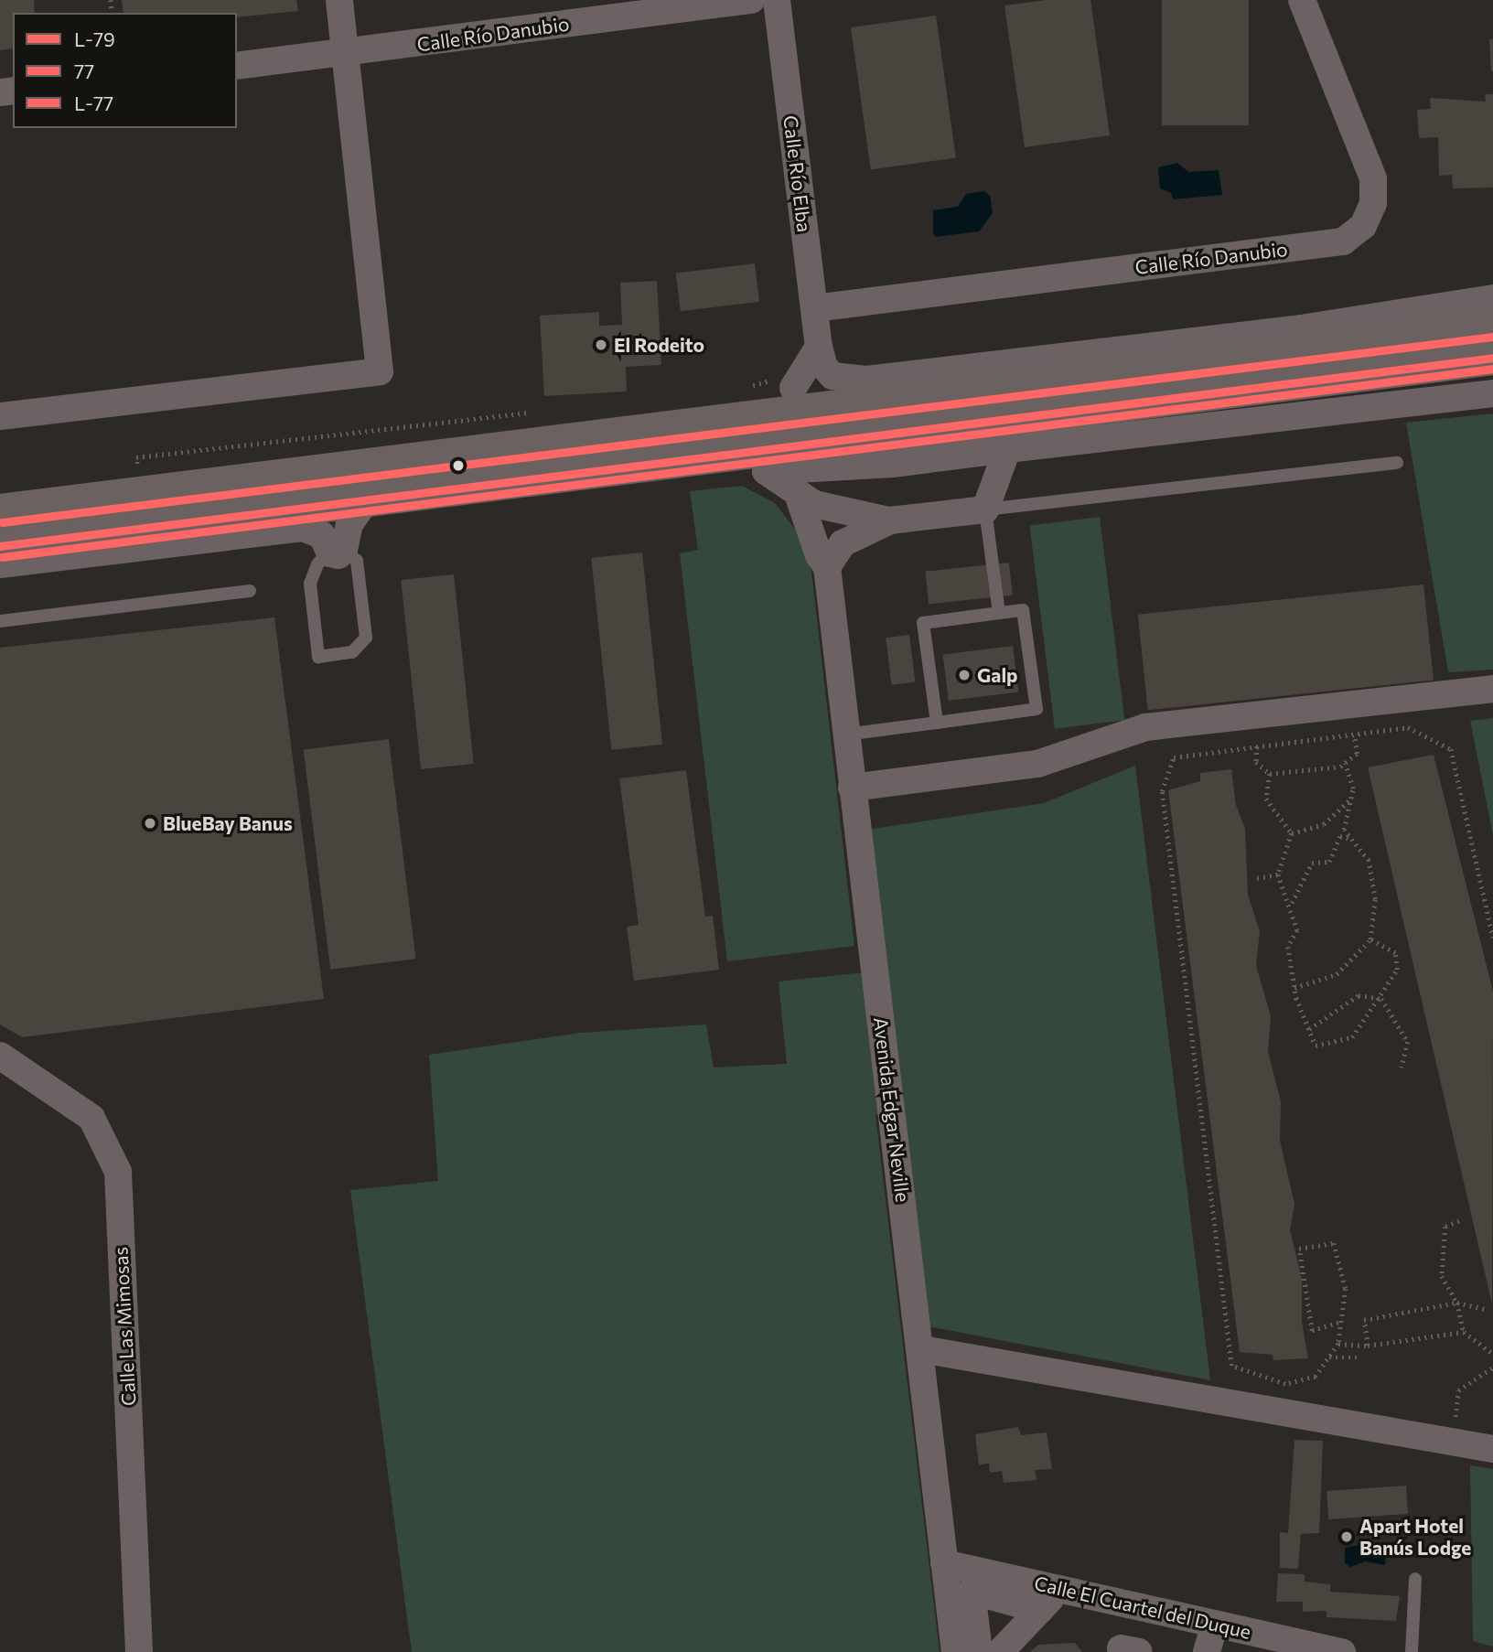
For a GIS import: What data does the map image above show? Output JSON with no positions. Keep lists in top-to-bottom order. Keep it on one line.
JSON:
{"streets":{"street":["Calle Río Danubio","Calle Río Elba","Avenida Edgar Neville","Calle Las Mimosas","Calle El Cuartel del Duque"]},"crossings":[["Calle Río Danubio","Calle Río Elba"],["Avenida Edgar Neville","Calle El Cuartel del Duque"]],"places":["El Rodeito","Galp","BlueBay Banus","Apart Hotel Banús Lodge"],"lines":["transit line L-77","transit line L-79","transit line 77"],"legend":["L-79","77","L-77"]}
